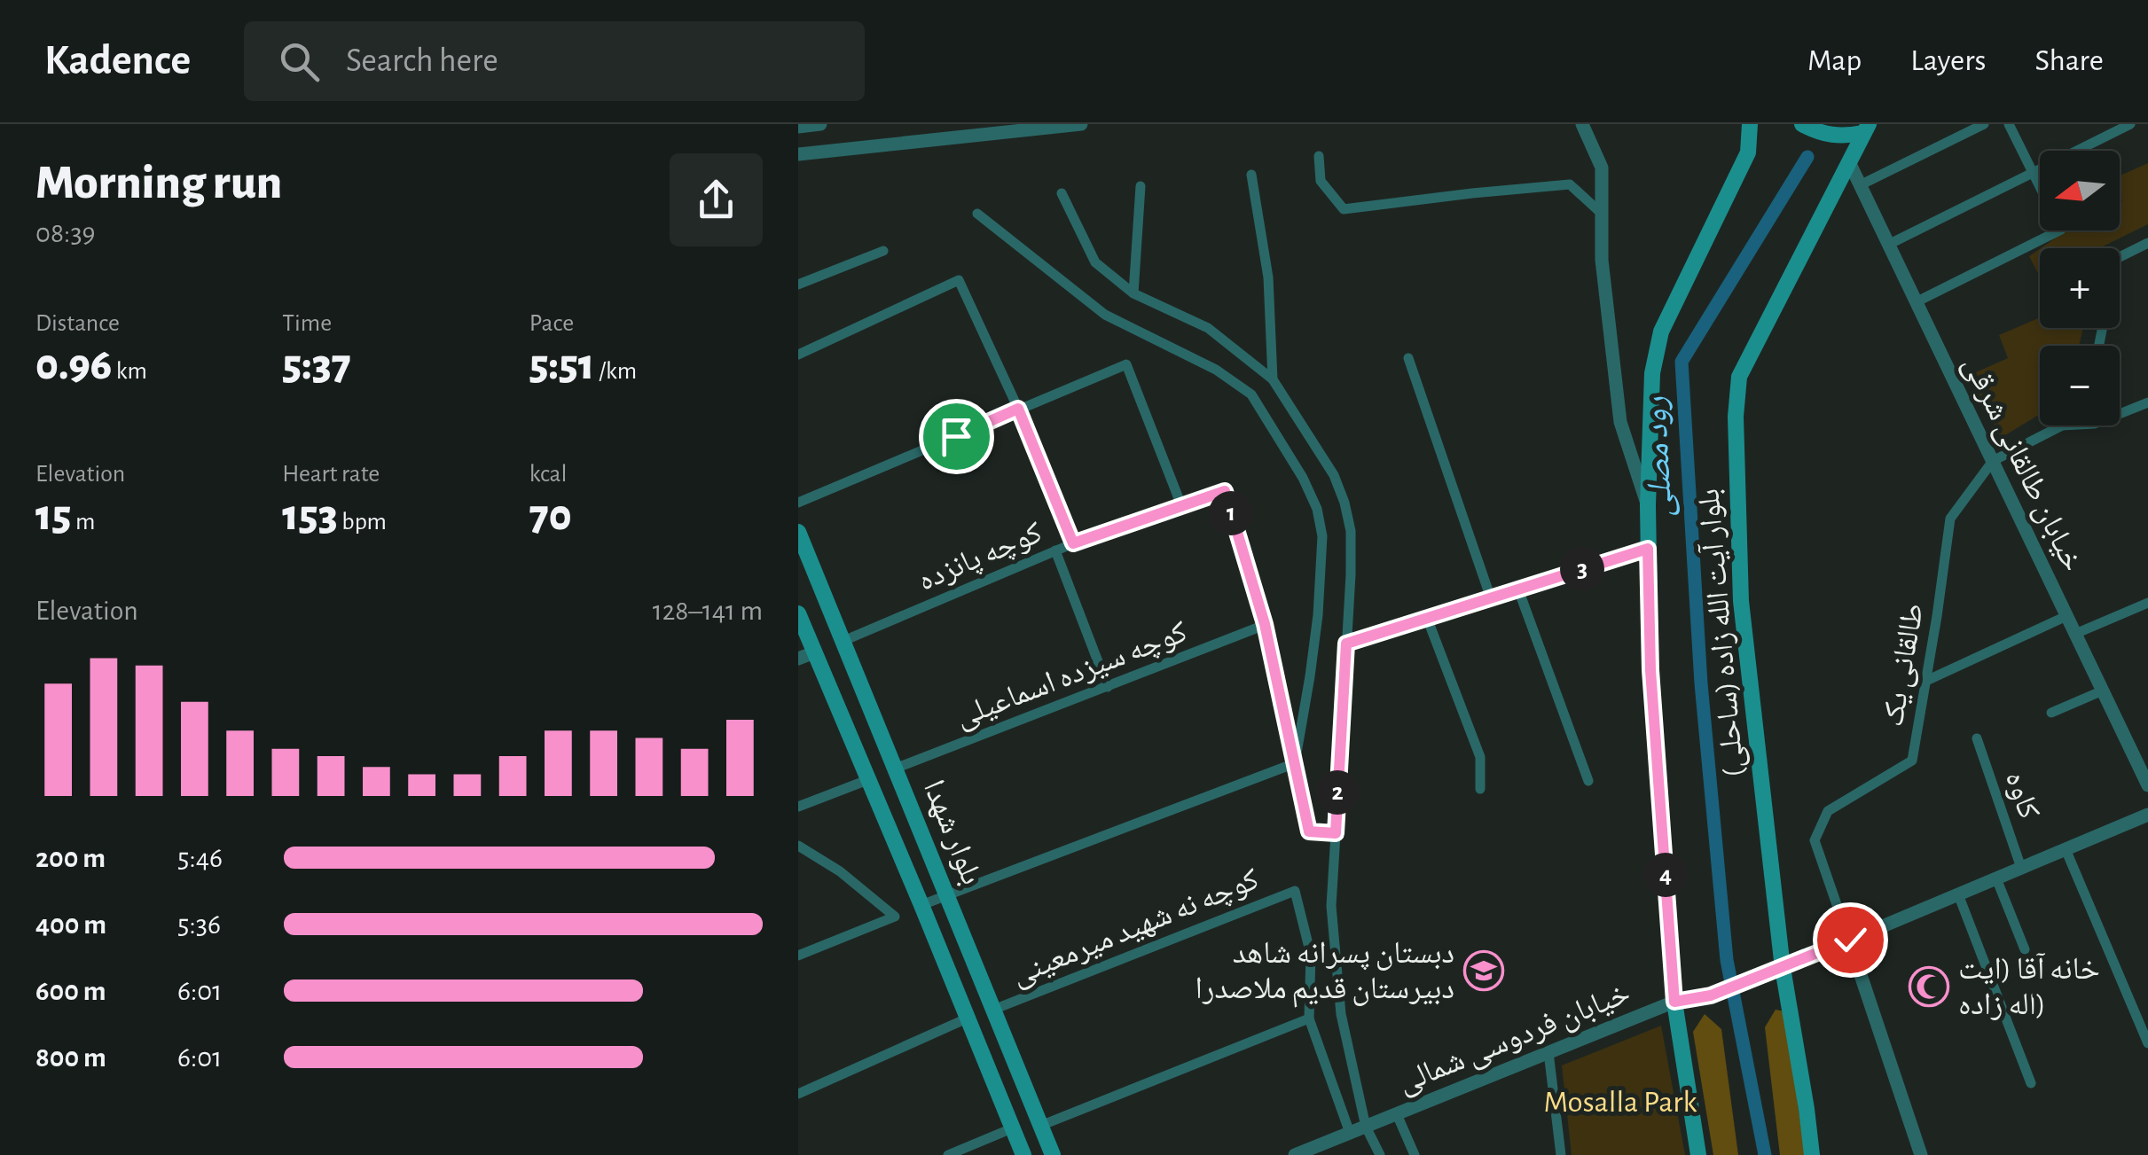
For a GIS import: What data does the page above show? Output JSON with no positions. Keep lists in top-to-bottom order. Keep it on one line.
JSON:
{"streets":{"main road":["بلوار آیت الله زاده (ساحلی)","بلوار شهدا"],"street":["خیابان طالقانی شرقی","کوچه پانزده","طالقانی یک","کوچه سیزده اسماعیلی","کاوه","کوچه نه شهید میرمعینی","خیابان فردوسی شمالی"]},"crossings":[["خیابان طالقانی شرقی","بلوار آیت الله زاده (ساحلی)"],["خیابان طالقانی شرقی","طالقانی یک"],["کوچه پانزده","کوچه سیزده اسماعیلی"],["کوچه پانزده","بلوار شهدا"],["بلوار آیت الله زاده (ساحلی)","خیابان فردوسی شمالی"],["طالقانی یک","خیابان فردوسی شمالی"],["کوچه سیزده اسماعیلی","بلوار شهدا"],["کاوه","خیابان فردوسی شمالی"],["بلوار شهدا","کوچه نه شهید میرمعینی"]],"water":["رود مصلی"],"parks":["Mosalla Park"],"places":{"school or university":["دبستان پسرانه شاهد دبیرستان قدیم ملاصدرا"],"mosque":["خانه آقا (ایت اله زاده)"]},"north":"left","page":{"header":"Kadence","search":"Search here","nav":["Map","Layers","Share"],"heading":["Morning run","08:39"],"map_buttons":["+","−"],"stats":[["Distance","0.96 km"],["Time","5:37"],["Pace","5:51 /km"],["Elevation","15 m"],["Heart rate","153 bpm"],["kcal","70"]],"pins":["1","3","2","4"],"chart":["Elevation","128–141 m"],"list":[{"name":"200 m","note":"5:46"},{"name":"400 m","note":"5:36"},{"name":"600 m","note":"6:01"},{"name":"800 m","note":"6:01"}]}}
